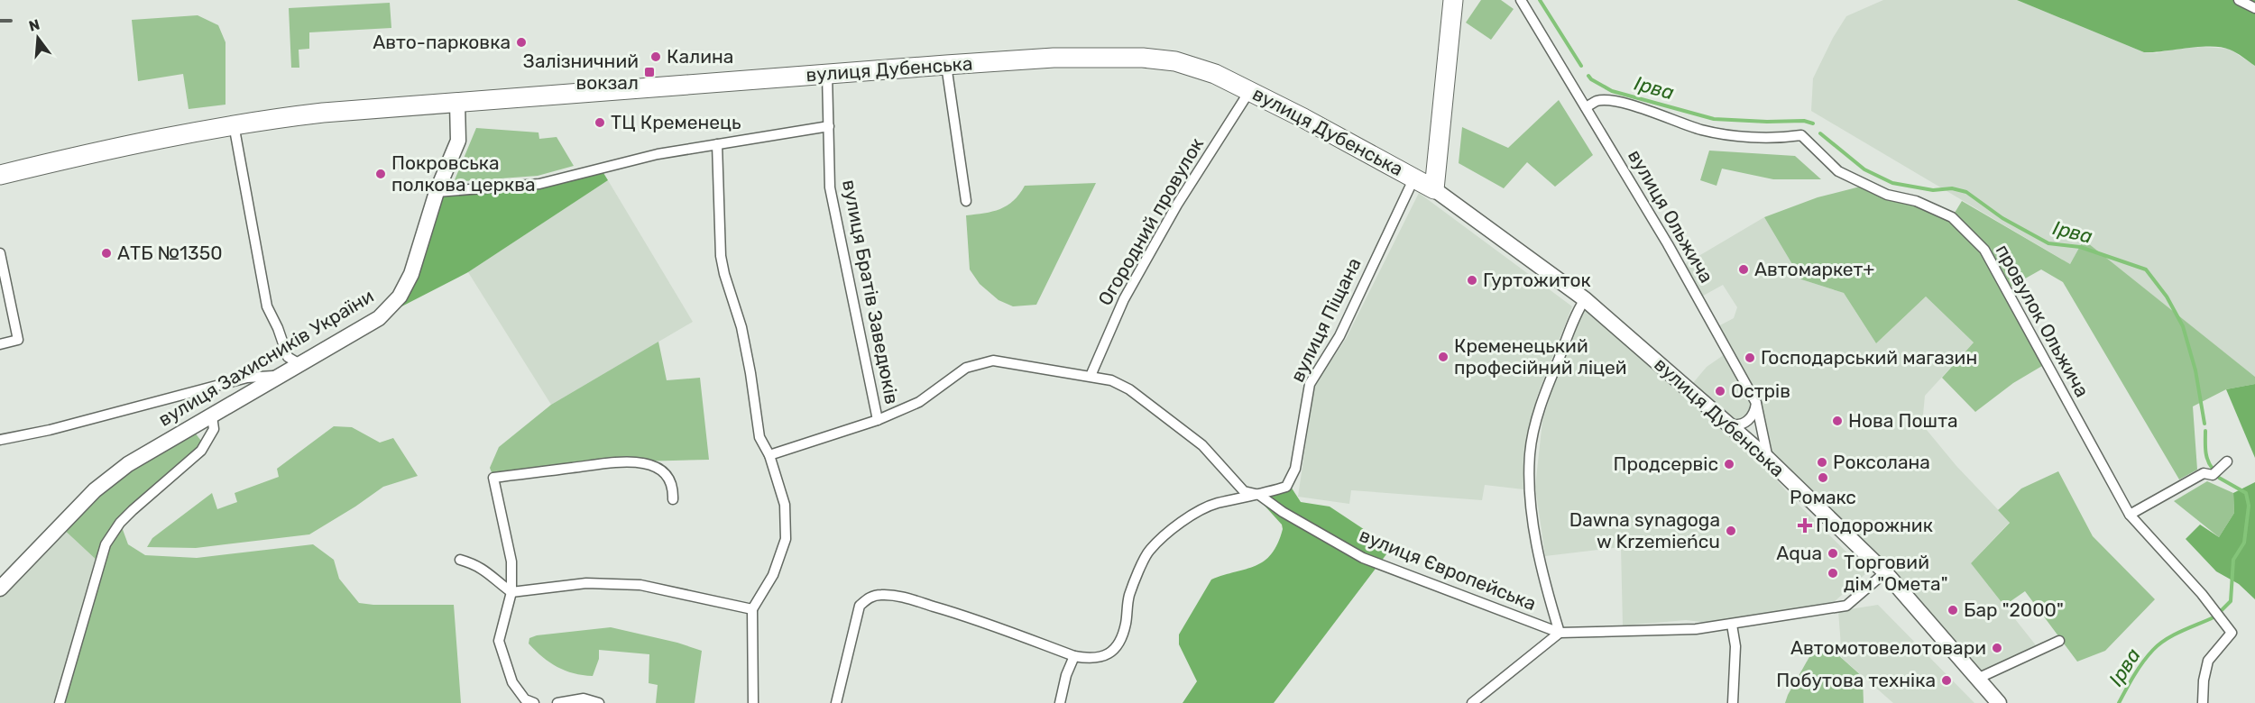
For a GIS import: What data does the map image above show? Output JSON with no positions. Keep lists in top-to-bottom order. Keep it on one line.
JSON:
{"streets":{"highway":["вулиця Дубенська"],"main road":["вулиця Захисників України"],"street":["вулиця Ольжича","Огородний провулок","вулиця Братів Заведюків","вулиця Піщана","провулок Ольжича","вулиця Європейська"]},"crossings":[["вулиця Дубенська","вулиця Ольжича"],["вулиця Дубенська","Огородний провулок"],["вулиця Дубенська","вулиця Братів Заведюків"],["вулиця Дубенська","вулиця Піщана"],["вулиця Дубенська","вулиця Захисників України"],["вулиця Дубенська","вулиця Європейська"],["вулиця Ольжича","провулок Ольжича"],["Огородний провулок","вулиця Європейська"],["вулиця Братів Заведюків","вулиця Європейська"],["вулиця Піщана","вулиця Європейська"]],"water":["Ірва"],"places":{"other":["Авто-парковка","Калина","ТЦ Кременець","Покровська полкова церква","АТБ №1350","Автомаркет+","Гуртожиток","Кременецький професійний ліцей","Господарський магазин","Острів","Нова Пошта","Роксолана","Продсервіс","Ромакс","Dawna synagoga w Krzemieńcu","Aqua","Торговий дім \"Омета\"","Бар \"2000\"","Автомотовелотовари","Побутова техніка"],"transit":["Залізничний вокзал"],"health":["Подорожник"]},"north":"top"}
